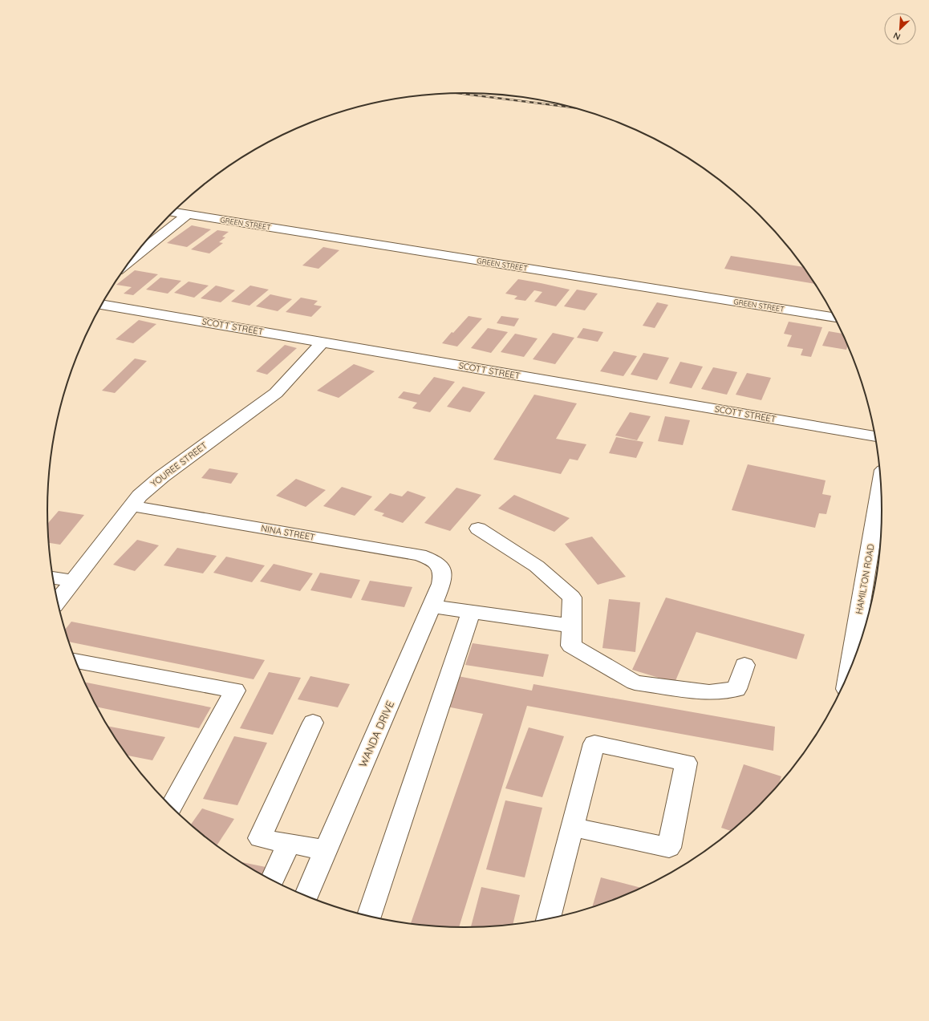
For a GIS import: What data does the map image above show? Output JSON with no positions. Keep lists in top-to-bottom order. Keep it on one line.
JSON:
{"streets":{"street":["GREEN STREET","SCOTT STREET","YOUREE STREET","NINA STREET","HAMILTON ROAD","WANDA DRIVE"]},"crossings":[["SCOTT STREET","YOUREE STREET"],["YOUREE STREET","NINA STREET"],["NINA STREET","WANDA DRIVE"]],"north":"bottom left"}
